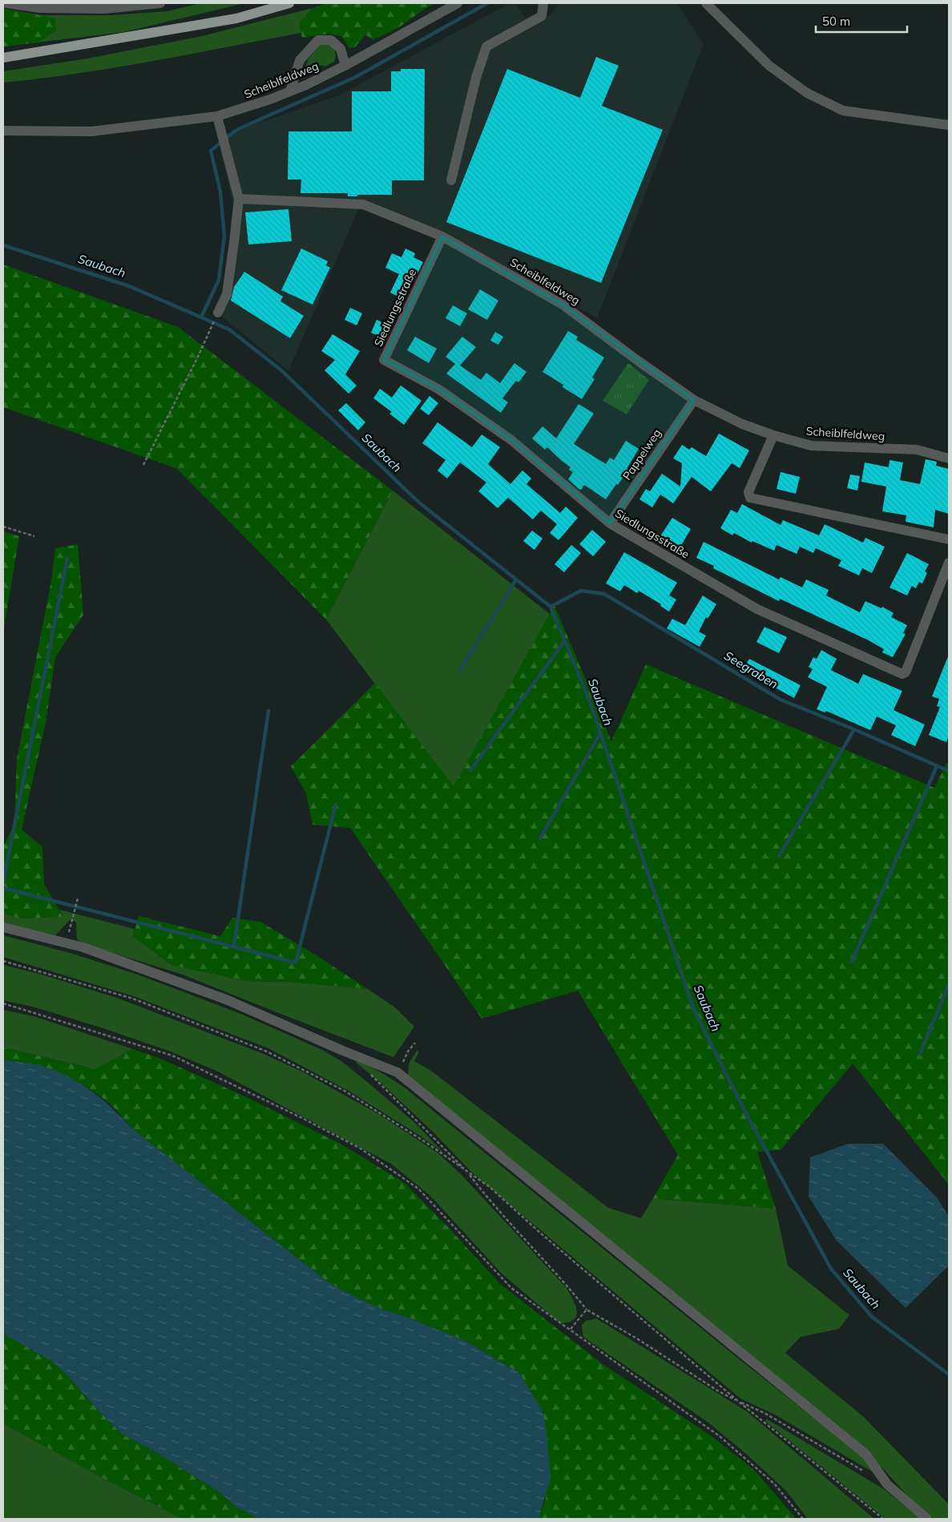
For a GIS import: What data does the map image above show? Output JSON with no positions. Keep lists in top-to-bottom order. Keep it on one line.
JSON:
{"streets":{"street":["Scheiblfeldweg","Siedlungsstraße","Pappelweg"]},"crossings":[["Scheiblfeldweg","Siedlungsstraße"],["Scheiblfeldweg","Pappelweg"],["Siedlungsstraße","Pappelweg"]],"water":["Saubach","Seegraben"],"scale_bar":"50 m"}
